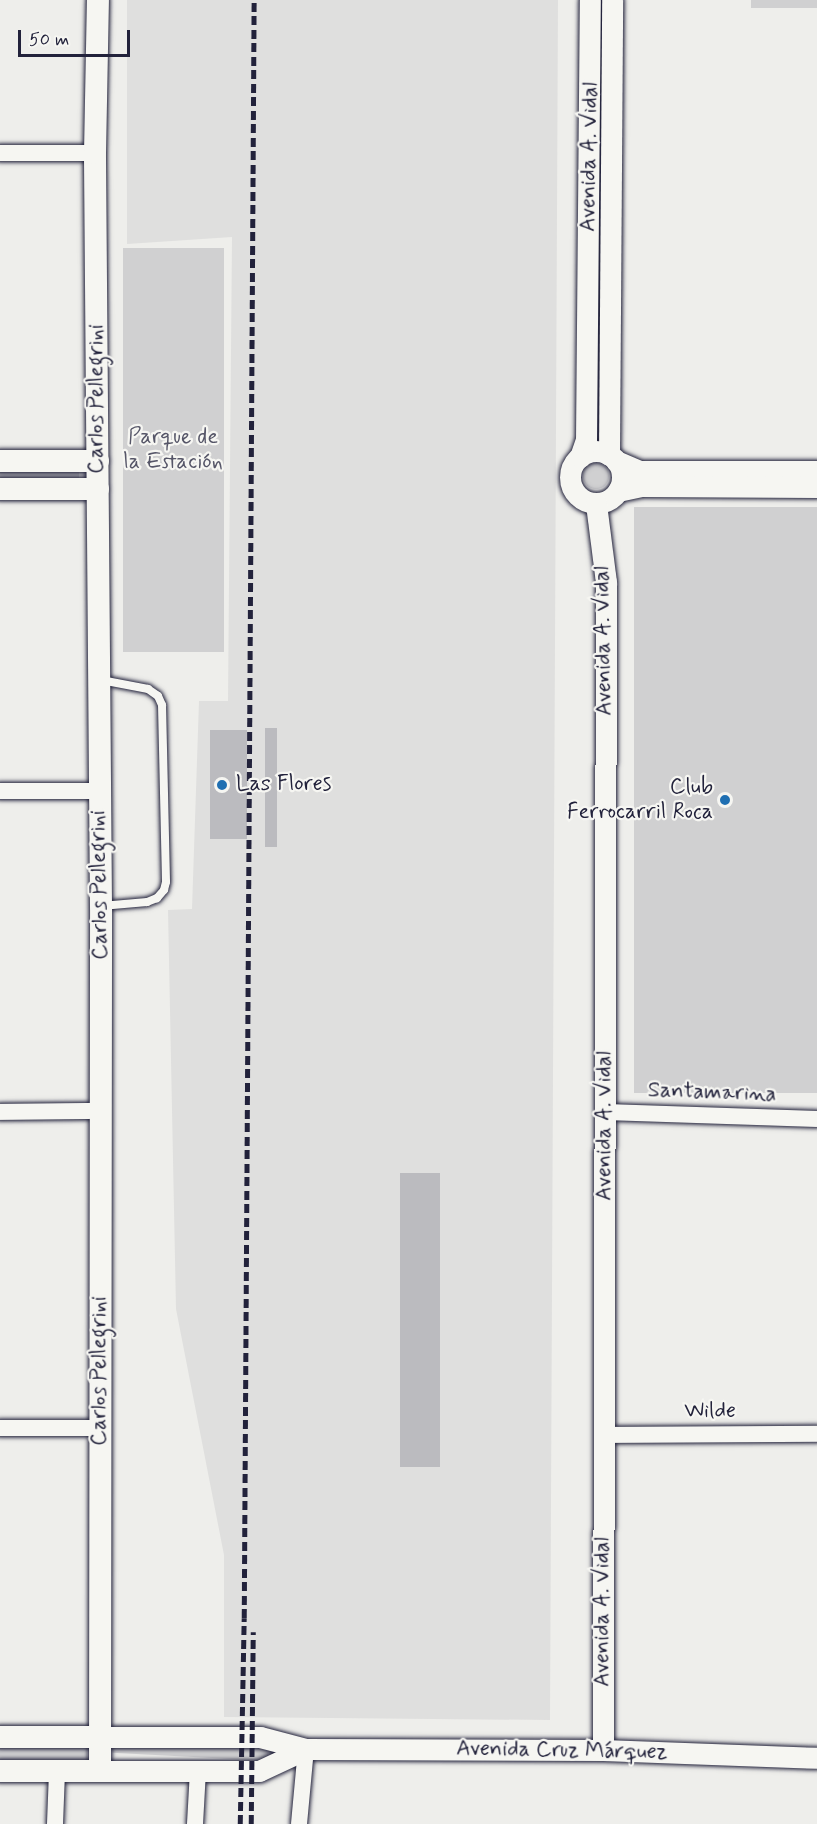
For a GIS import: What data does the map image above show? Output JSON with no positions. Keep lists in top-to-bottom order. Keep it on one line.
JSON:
{"streets":{"main road":["Carlos Pellegrini","Avenida Cruz Márquez"],"street":["Avenida A. Vidal","Santamarina","Wilde"]},"crossings":[["Avenida A. Vidal","Santamarina"],["Avenida A. Vidal","Wilde"],["Avenida A. Vidal","Avenida Cruz Márquez"],["Carlos Pellegrini","Avenida Cruz Márquez"]],"parks":["Parque de la Estación"],"places":["Las Flores","Club Ferrocarril Roca"],"scale_bar":"50 m"}
